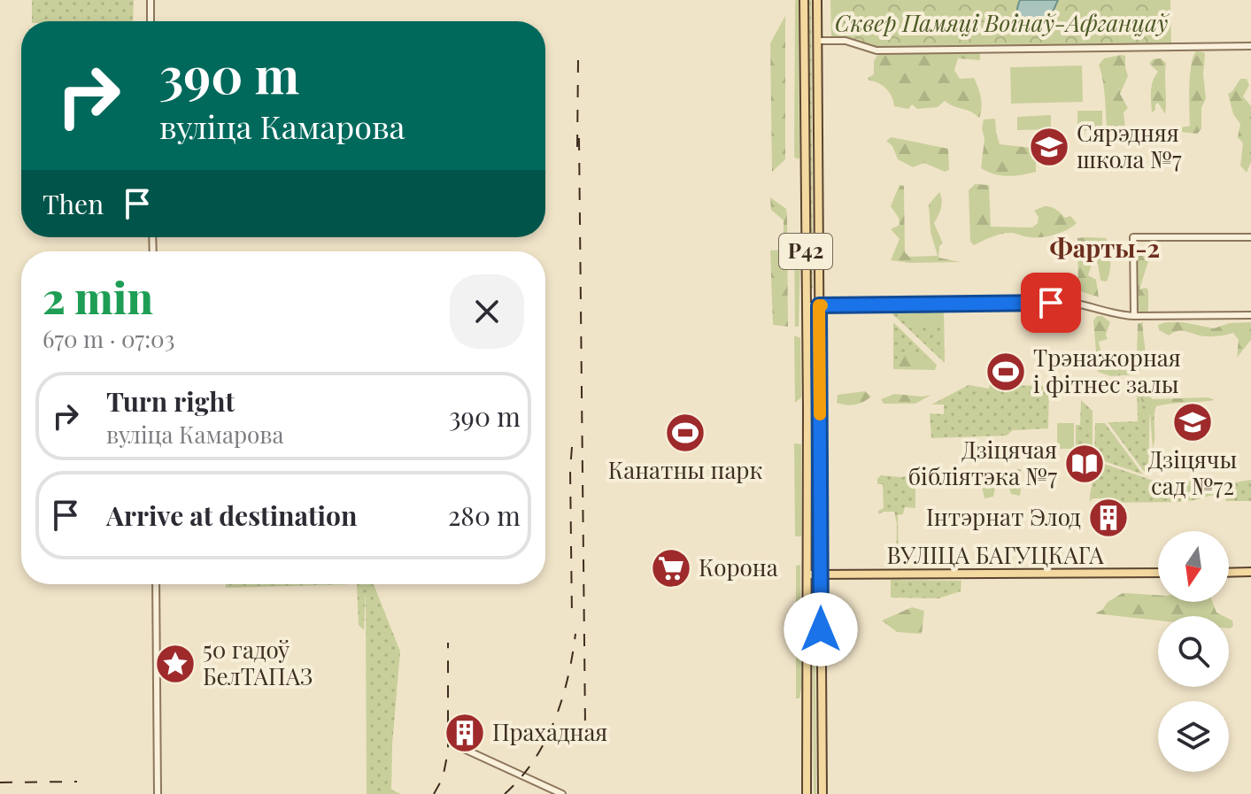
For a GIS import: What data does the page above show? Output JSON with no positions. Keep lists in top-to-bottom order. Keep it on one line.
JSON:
{"streets":{"main road":["Р42","ВУЛІЦА БАГУЦКАГА"]},"crossings":[["Р42","ВУЛІЦА БАГУЦКАГА"]],"districts":["Фарты-2"],"parks":["Сквер Памяці Воінаў-Афганцаў"],"places":{"school or university":["Сярэдняя школа №7","Дзіцячы сад №72"],"sports":["Трэнажорная і фітнес залы","Канатны парк"],"library":["Дзіцячая бібліятэка №7"],"building":["Інтэрнат Элод","Прахадная"],"supermarket":["Корона"],"place":["50 гадоў БелТАПАЗ"]},"north":"bottom","page":{"turn":["390 m","вуліца Камарова"],"then":"Then","heading":["2 min","670 m · 07:03"],"list":[{"name":"Turn right","note":"вуліца Камарова","value":"390 m"},{"name":"Arrive at destination","value":"280 m"}]}}
